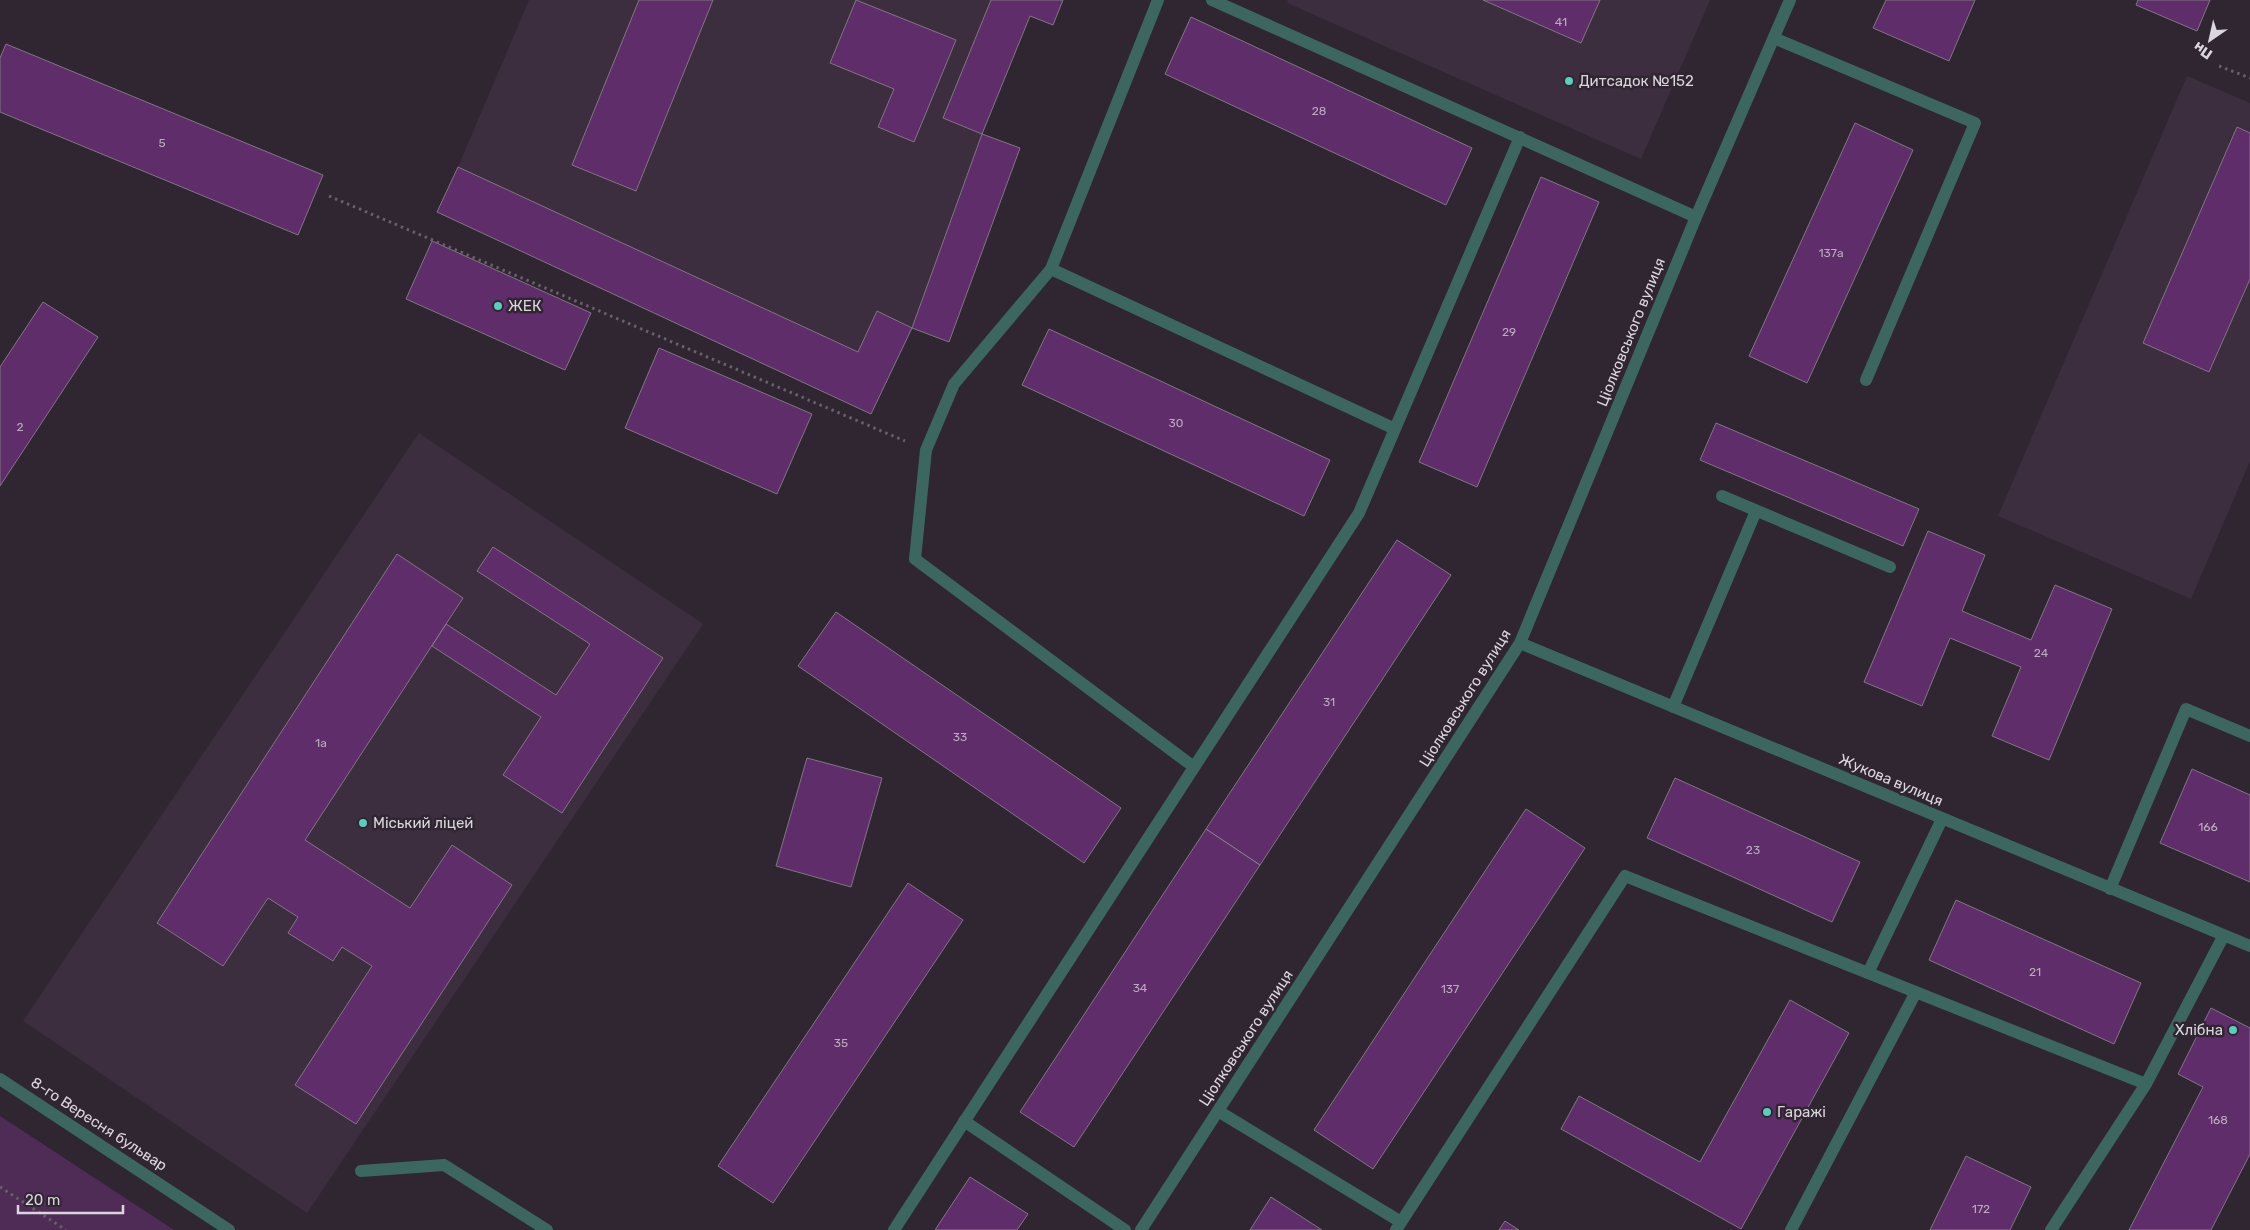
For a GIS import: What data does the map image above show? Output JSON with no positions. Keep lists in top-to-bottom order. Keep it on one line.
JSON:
{"streets":{"street":["Ціолковського вулиця","Жукова вулиця","8-го Вересня бульвар"]},"crossings":[["Ціолковського вулиця","Жукова вулиця"]],"places":["Дитсадок №152","ЖЕК","Міський ліцей","Хлібна","Гаражі"],"house_numbers":["41","28","5","137а","29","30","2","24","31","33","1а","166","23","21","34","137","35","168","172"],"scale_bar":"20 m","north":"bottom left"}
